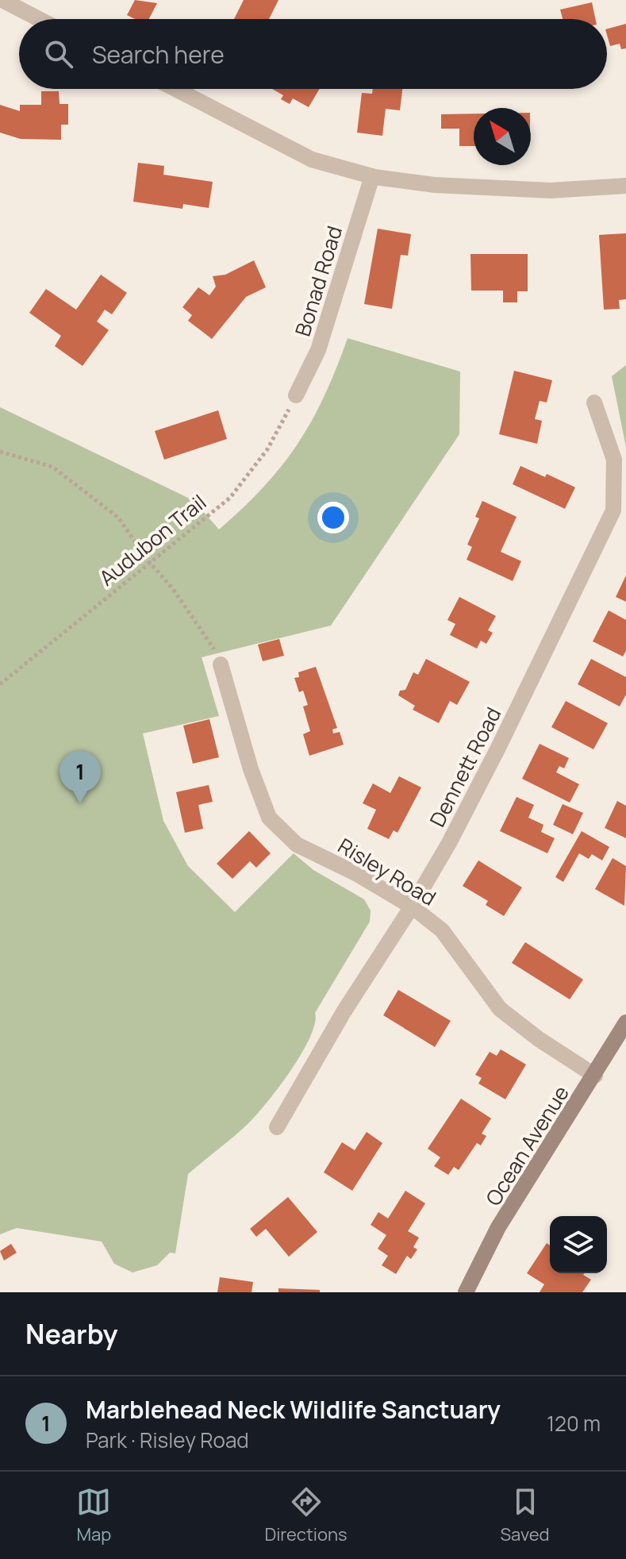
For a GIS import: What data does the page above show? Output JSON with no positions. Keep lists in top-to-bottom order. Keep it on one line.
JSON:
{"streets":{"main road":["Ocean Avenue"],"street":["Bonad Road","Dennett Road","Risley Road"],"path":["Audubon Trail"]},"crossings":[["Bonad Road","Audubon Trail"],["Dennett Road","Risley Road"],["Risley Road","Ocean Avenue"]],"north":"top left","page":{"search":"Search here","pins":"1","heading":"Nearby","list":[{"mark":"1","name":"Marblehead Neck Wildlife Sanctuary","note":"Park · Risley Road","value":"120 m"}],"nav":["Map","Directions","Saved"]}}
